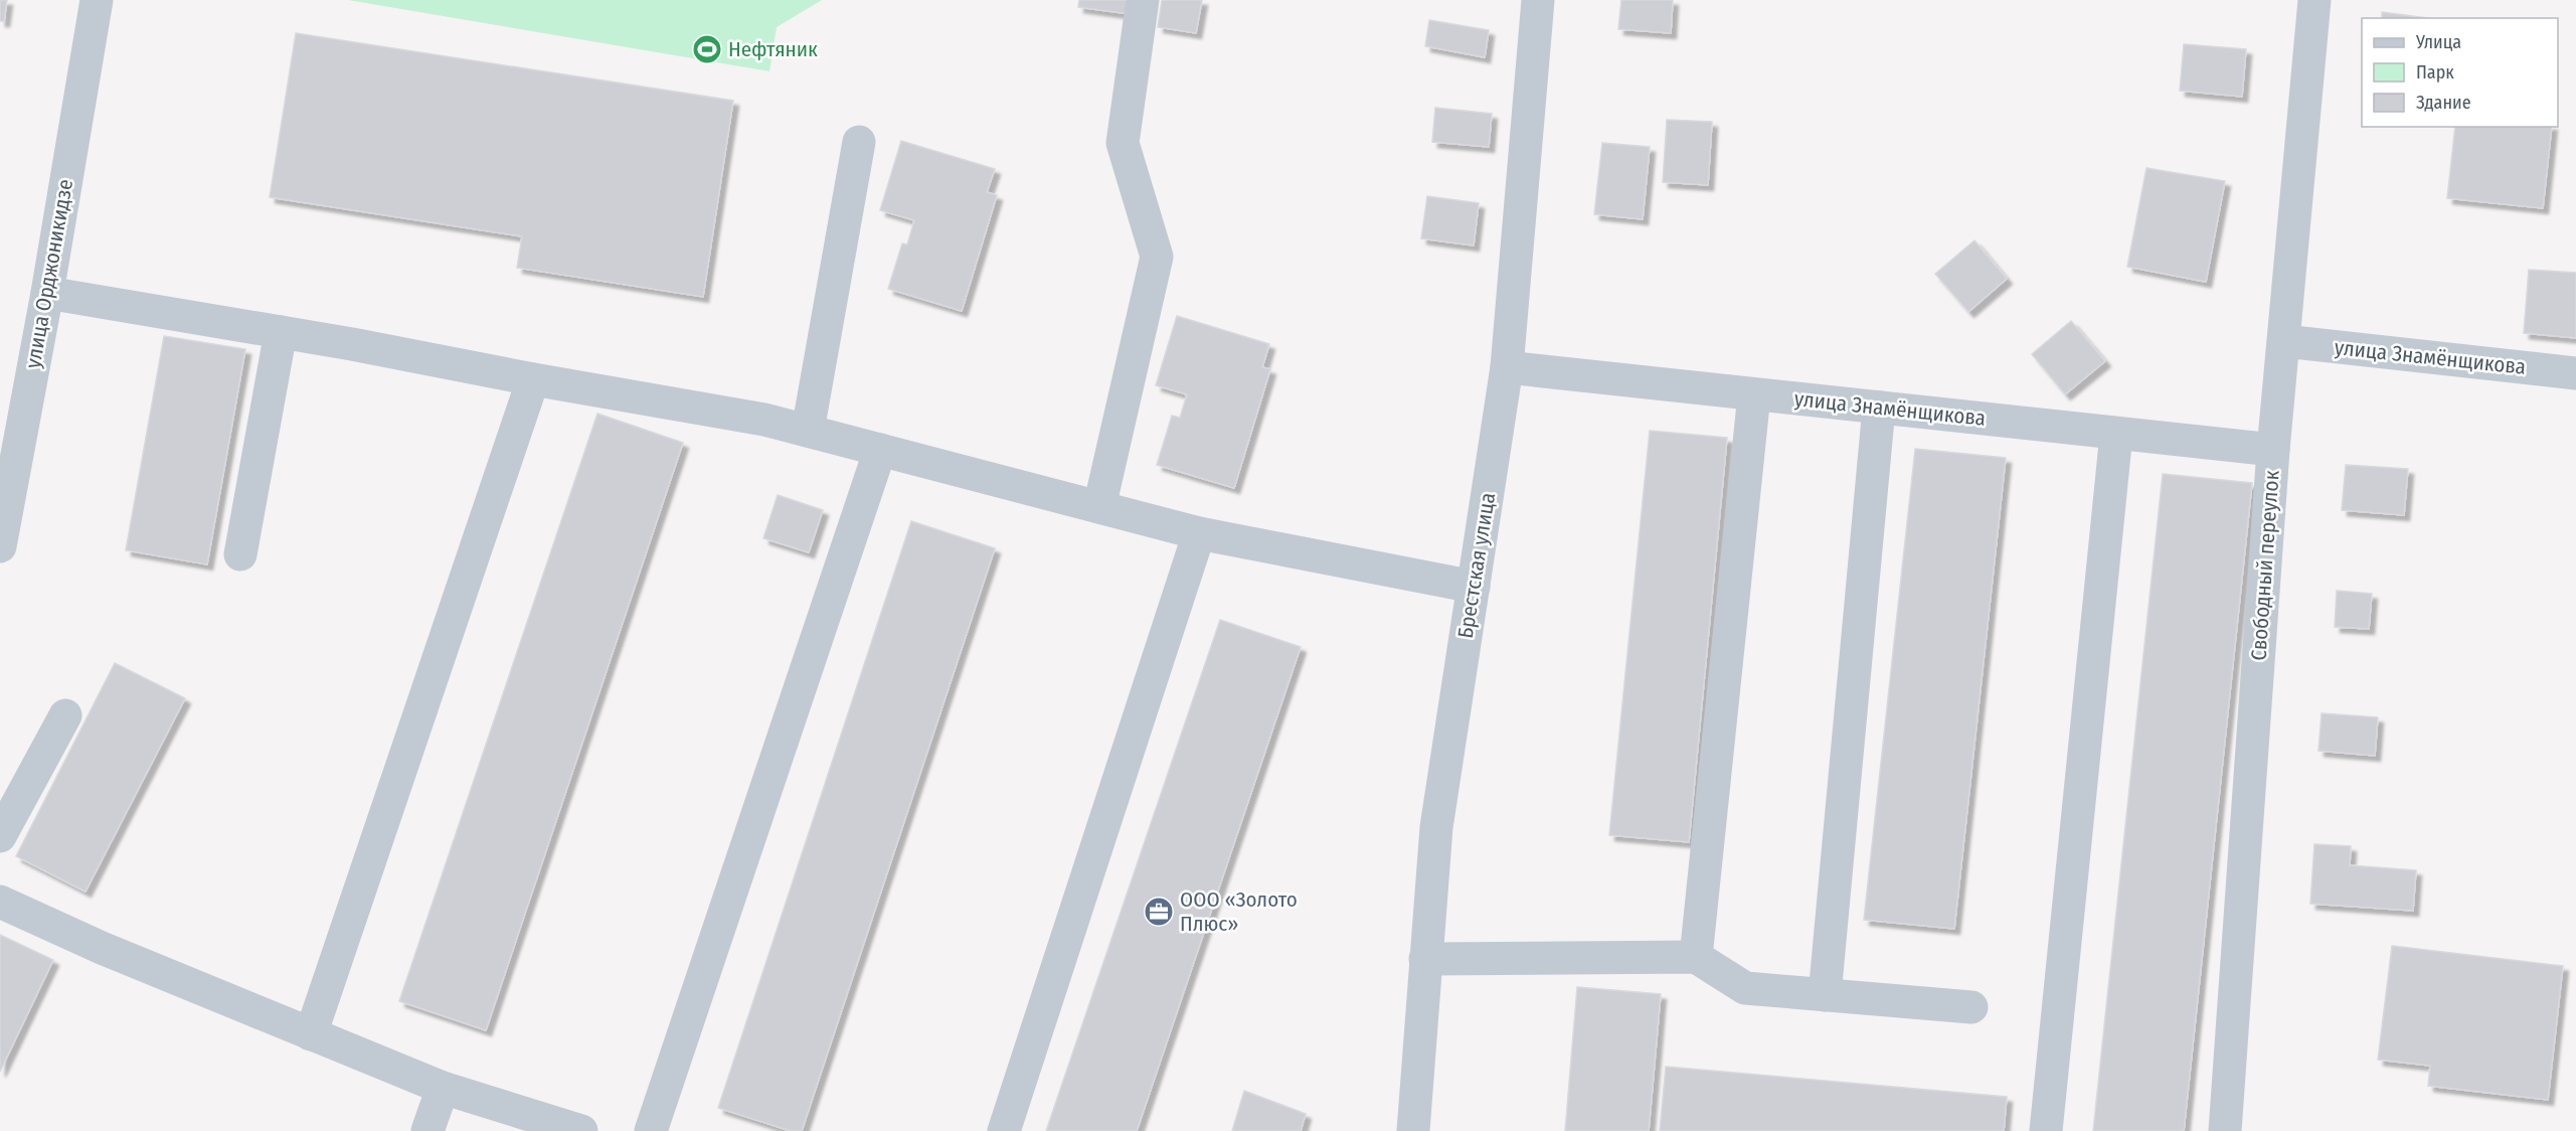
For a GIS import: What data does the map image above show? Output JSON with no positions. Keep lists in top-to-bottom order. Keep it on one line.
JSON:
{"streets":{"street":["улица Орджоникидзе","улица Знамёнщикова","Брестская улица","Свободный переулок"]},"crossings":[["улица Знамёнщикова","Брестская улица"],["улица Знамёнщикова","Свободный переулок"]],"places":{"sports":["Нефтяник"],"office":["ООО «Золото Плюс»"]},"legend":["Улица","Парк","Здание"]}
